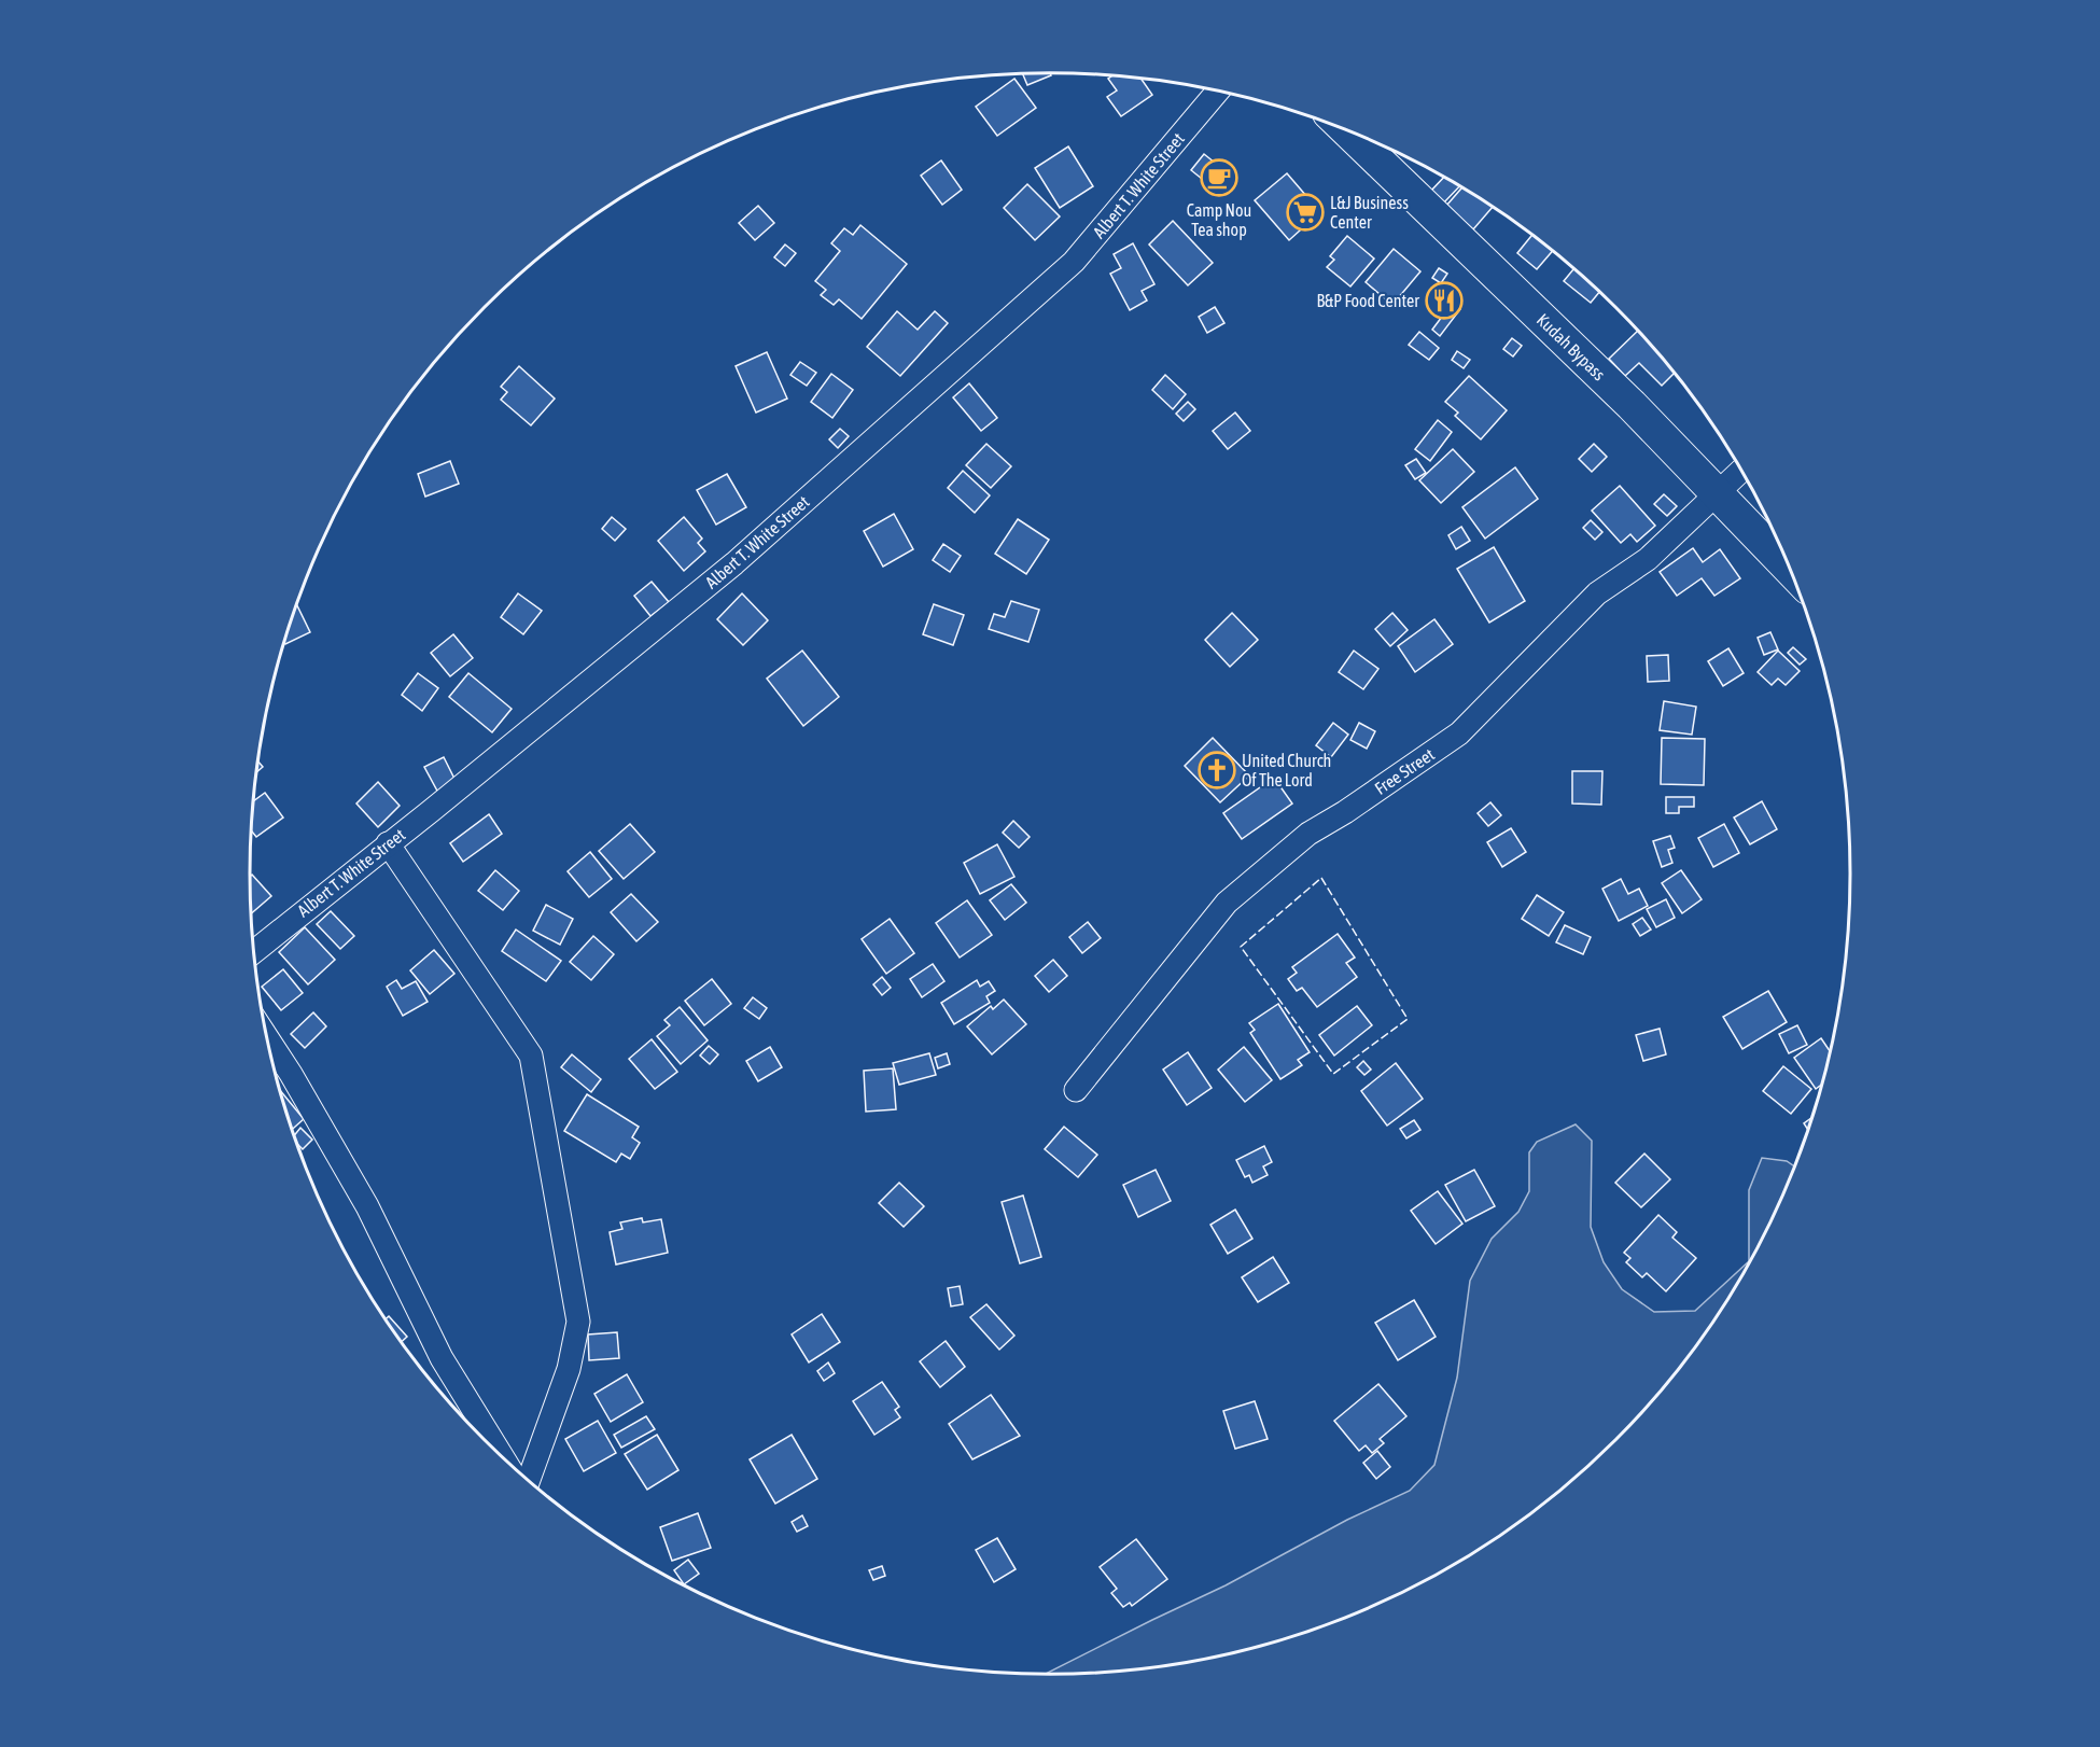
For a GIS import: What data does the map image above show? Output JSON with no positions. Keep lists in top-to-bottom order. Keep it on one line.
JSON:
{"streets":{"street":["Albert T. White Street","Kudah Bypass","Free Street"]},"crossings":[["Kudah Bypass","Free Street"]],"places":{"cafe":["Camp Nou Tea shop"],"supermarket":["L&J Business Center"],"restaurant":["B&P Food Center"],"church":["United Church Of The Lord"]}}
